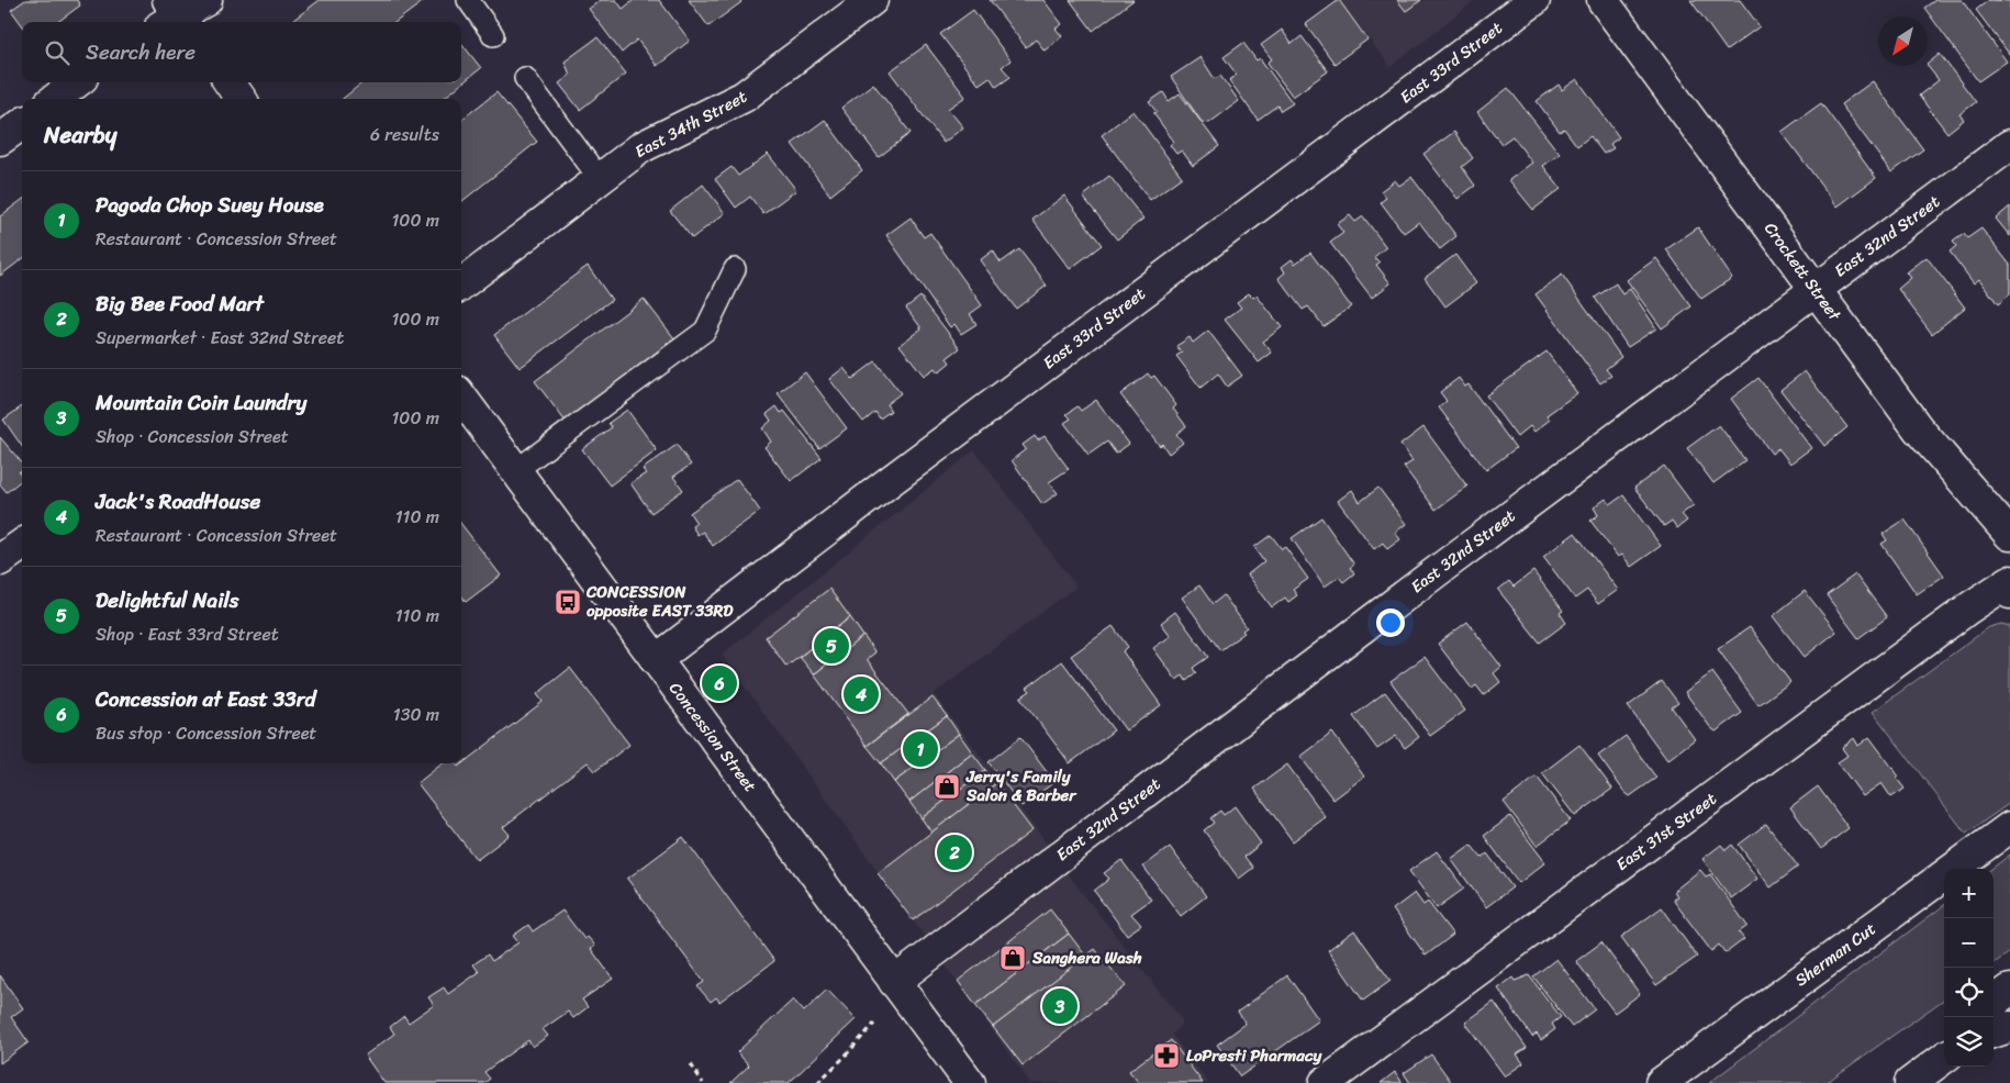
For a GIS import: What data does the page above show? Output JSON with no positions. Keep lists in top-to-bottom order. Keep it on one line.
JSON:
{"streets":{"street":["East 33rd Street","East 34th Street","East 32nd Street","Crockett Street","Concession Street","East 31st Street","Sherman Cut"]},"crossings":[["East 33rd Street","Concession Street"],["East 32nd Street","Crockett Street"],["East 32nd Street","Concession Street"]],"places":{"bus stop":["CONCESSION opposite EAST 33RD"],"shop":["Jerry's Family Salon & Barber","Sanghera Wash"],"pharmacy":["LoPresti Pharmacy"]},"north":"bottom left","page":{"search":"Search here","heading":["Nearby","6 results"],"list":[{"mark":"1","name":"Pagoda Chop Suey House","note":"Restaurant · Concession Street","value":"100 m"},{"mark":"2","name":"Big Bee Food Mart","note":"Supermarket · East 32nd Street","value":"100 m"},{"mark":"3","name":"Mountain Coin Laundry","note":"Shop · Concession Street","value":"100 m"},{"mark":"4","name":"Jack's RoadHouse","note":"Restaurant · Concession Street","value":"110 m"},{"mark":"5","name":"Delightful Nails","note":"Shop · East 33rd Street","value":"110 m"},{"mark":"6","name":"Concession at East 33rd","note":"Bus stop · Concession Street","value":"130 m"}],"pins":["5","6","4","1","2","3"],"map_buttons":["+","−"]}}
